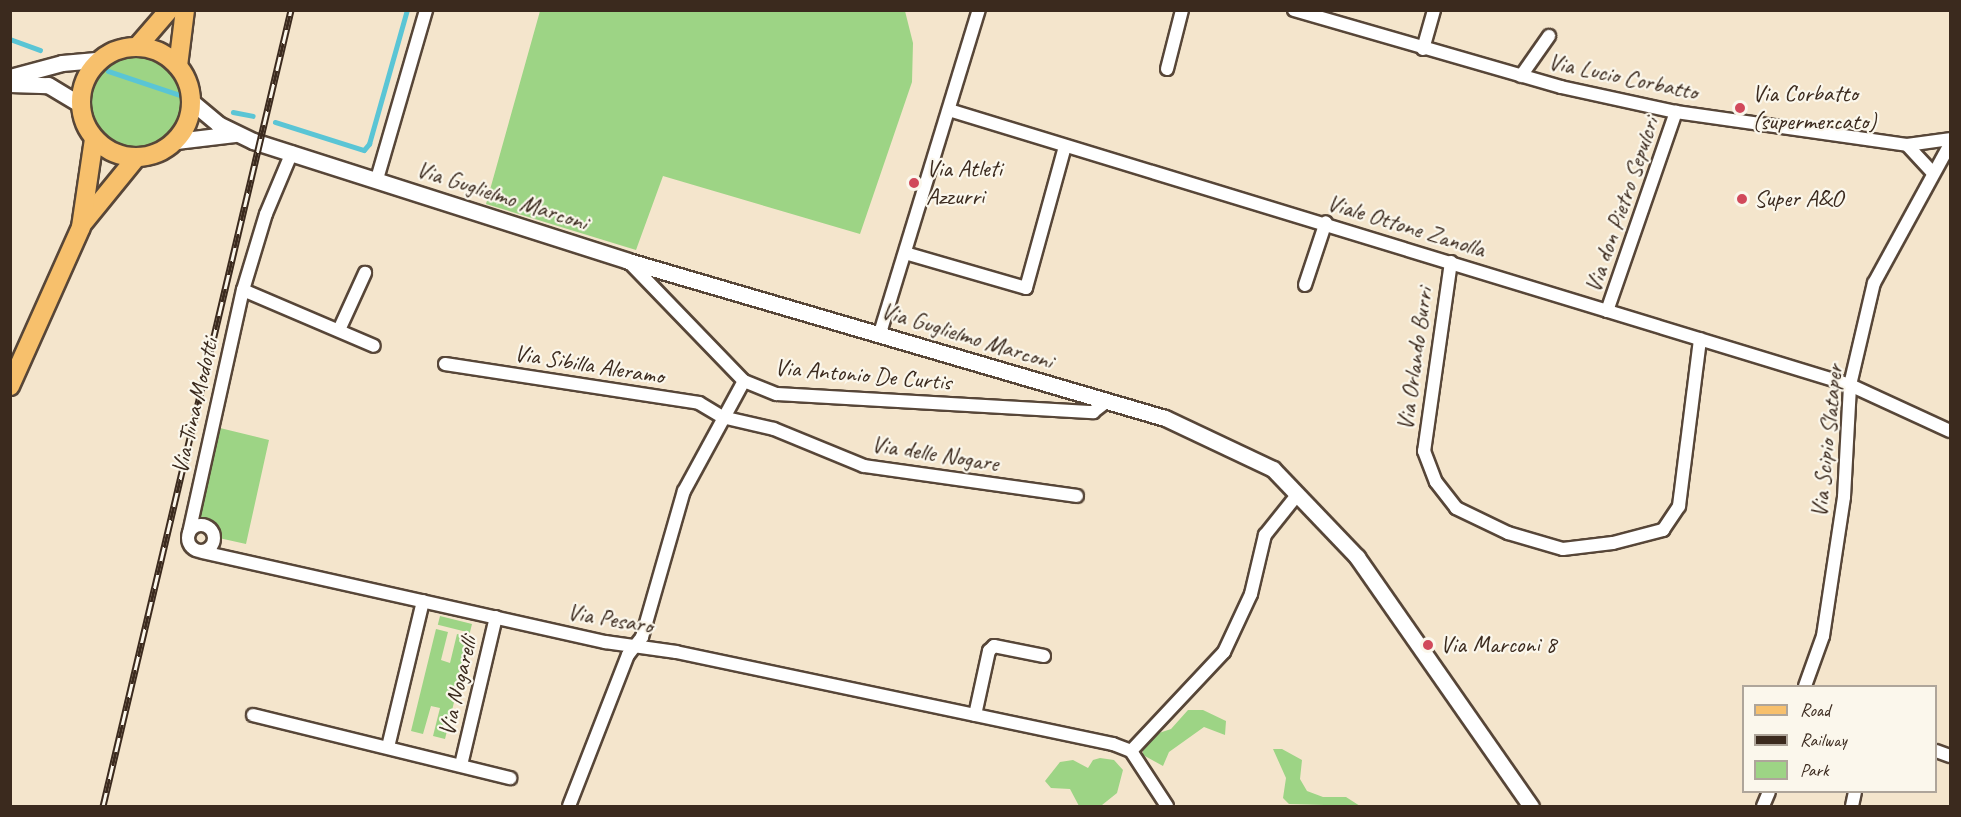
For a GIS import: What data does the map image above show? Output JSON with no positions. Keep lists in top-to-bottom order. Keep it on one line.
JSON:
{"streets":{"street":["Via Lucio Corbatto","Via Guglielmo Marconi","Via don Pietro Sepulcri","Viale Ottone Zanolla","Via Orlando Burri","Via Sibilla Aleramo","Via Antonio De Curtis","Via Tina Modotti","Via Scipio Slataper","Via delle Nogare","Via Pesaro","Via Nogarelli"]},"crossings":[["Via Lucio Corbatto","Via don Pietro Sepulcri"],["Via Guglielmo Marconi","Via Antonio De Curtis"],["Via Guglielmo Marconi","Via Tina Modotti"],["Via don Pietro Sepulcri","Viale Ottone Zanolla"],["Viale Ottone Zanolla","Via Orlando Burri"],["Viale Ottone Zanolla","Via Scipio Slataper"],["Via Sibilla Aleramo","Via delle Nogare"],["Via Tina Modotti","Via Pesaro"],["Via Pesaro","Via Nogarelli"]],"places":["Via Corbatto (supermercato)","Via Atleti Azzurri","Super A&O","Via Marconi 8"],"legend":["Road","Railway","Park"]}
